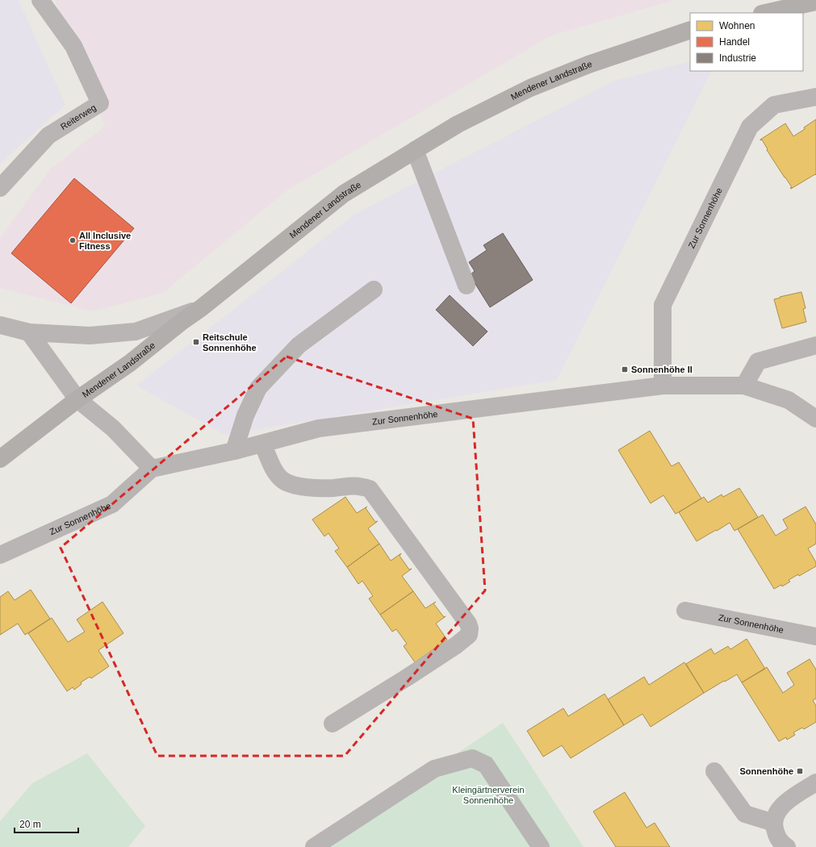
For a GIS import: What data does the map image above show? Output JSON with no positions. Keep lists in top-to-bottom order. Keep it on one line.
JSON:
{"streets":{"main road":["Mendener Landstraße"],"street":["Reiterweg","Zur Sonnenhöhe"]},"parks":["Kleingärtnerverein Sonnenhöhe"],"places":{"other":["All Inclusive Fitness"],"transit":["Reitschule Sonnenhöhe","Sonnenhöhe II","Sonnenhöhe"]},"legend":["Wohnen","Handel","Industrie"],"scale_bar":"20 m"}
